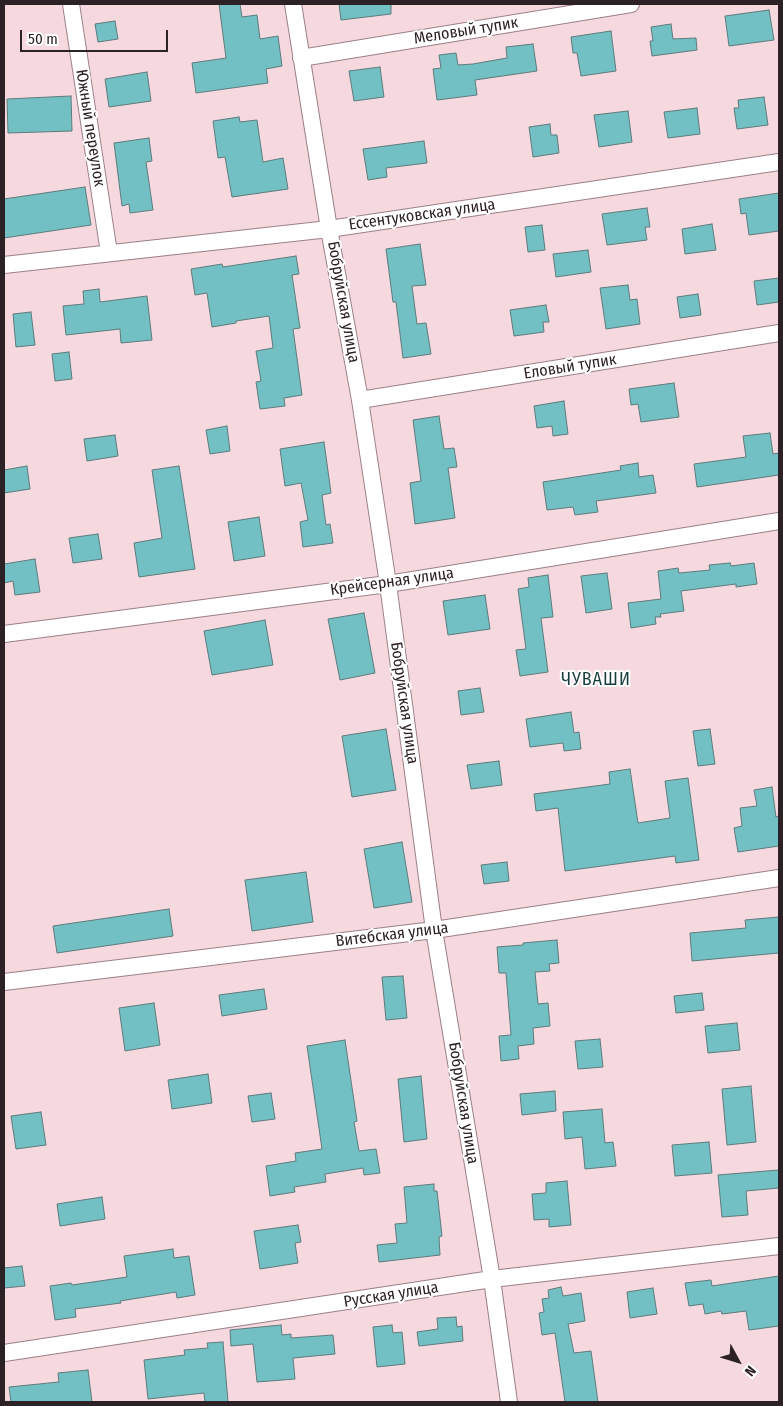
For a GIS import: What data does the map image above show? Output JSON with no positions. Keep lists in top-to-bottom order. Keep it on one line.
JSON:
{"streets":{"street":["Меловый тупик","Южный переулок","Ессентуковская улица","Бобруйская улица","Еловый тупик","Крейсерная улица","Витебская улица","Русская улица"]},"crossings":[["Меловый тупик","Бобруйская улица"],["Южный переулок","Ессентуковская улица"],["Ессентуковская улица","Бобруйская улица"],["Бобруйская улица","Еловый тупик"],["Бобруйская улица","Крейсерная улица"],["Бобруйская улица","Витебская улица"],["Бобруйская улица","Русская улица"]],"districts":["ЧУВАШИ"],"scale_bar":"50 m","north":"bottom right"}
